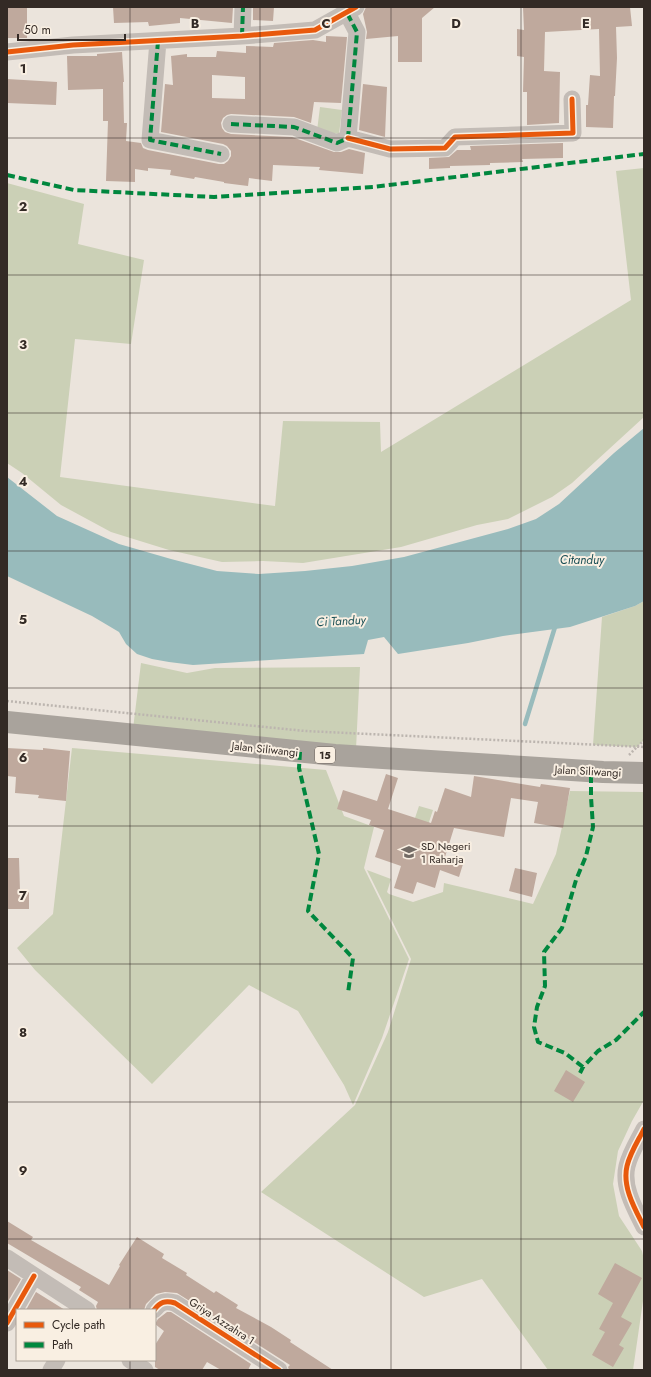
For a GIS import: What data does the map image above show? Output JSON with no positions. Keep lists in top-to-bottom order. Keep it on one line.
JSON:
{"streets":{"highway":["Jalan Siliwangi","15"],"street":["Griya Azzahra 1"]},"water":["Citanduy","Ci Tanduy"],"places":{"school or university":["SD Negeri 1 Raharja"]},"legend":["Cycle path","Path"],"scale_bar":"50 m","grid":{"columns":["B","C","D","E"],"rows":["1","2","3","4","5","6","7","8","9"]}}
